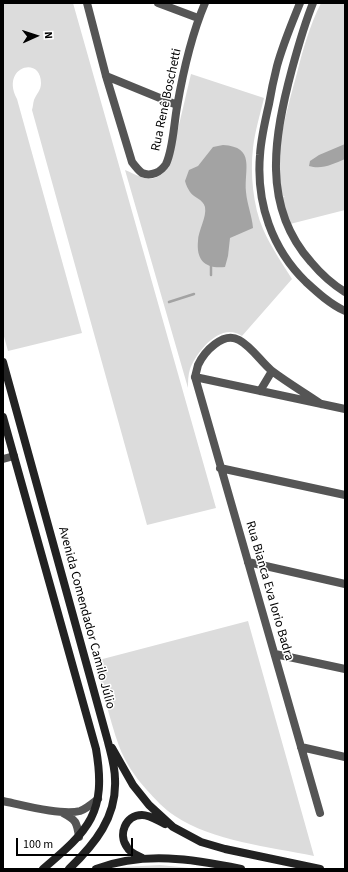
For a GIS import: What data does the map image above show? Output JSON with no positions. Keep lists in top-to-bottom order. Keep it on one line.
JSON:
{"streets":{"main road":["Avenida Comendador Camilo Júlio"],"street":["Rua Renê Boschetti","Rua Bianca Eva Iorio Badra"]},"scale_bar":"100 m","north":"right"}
